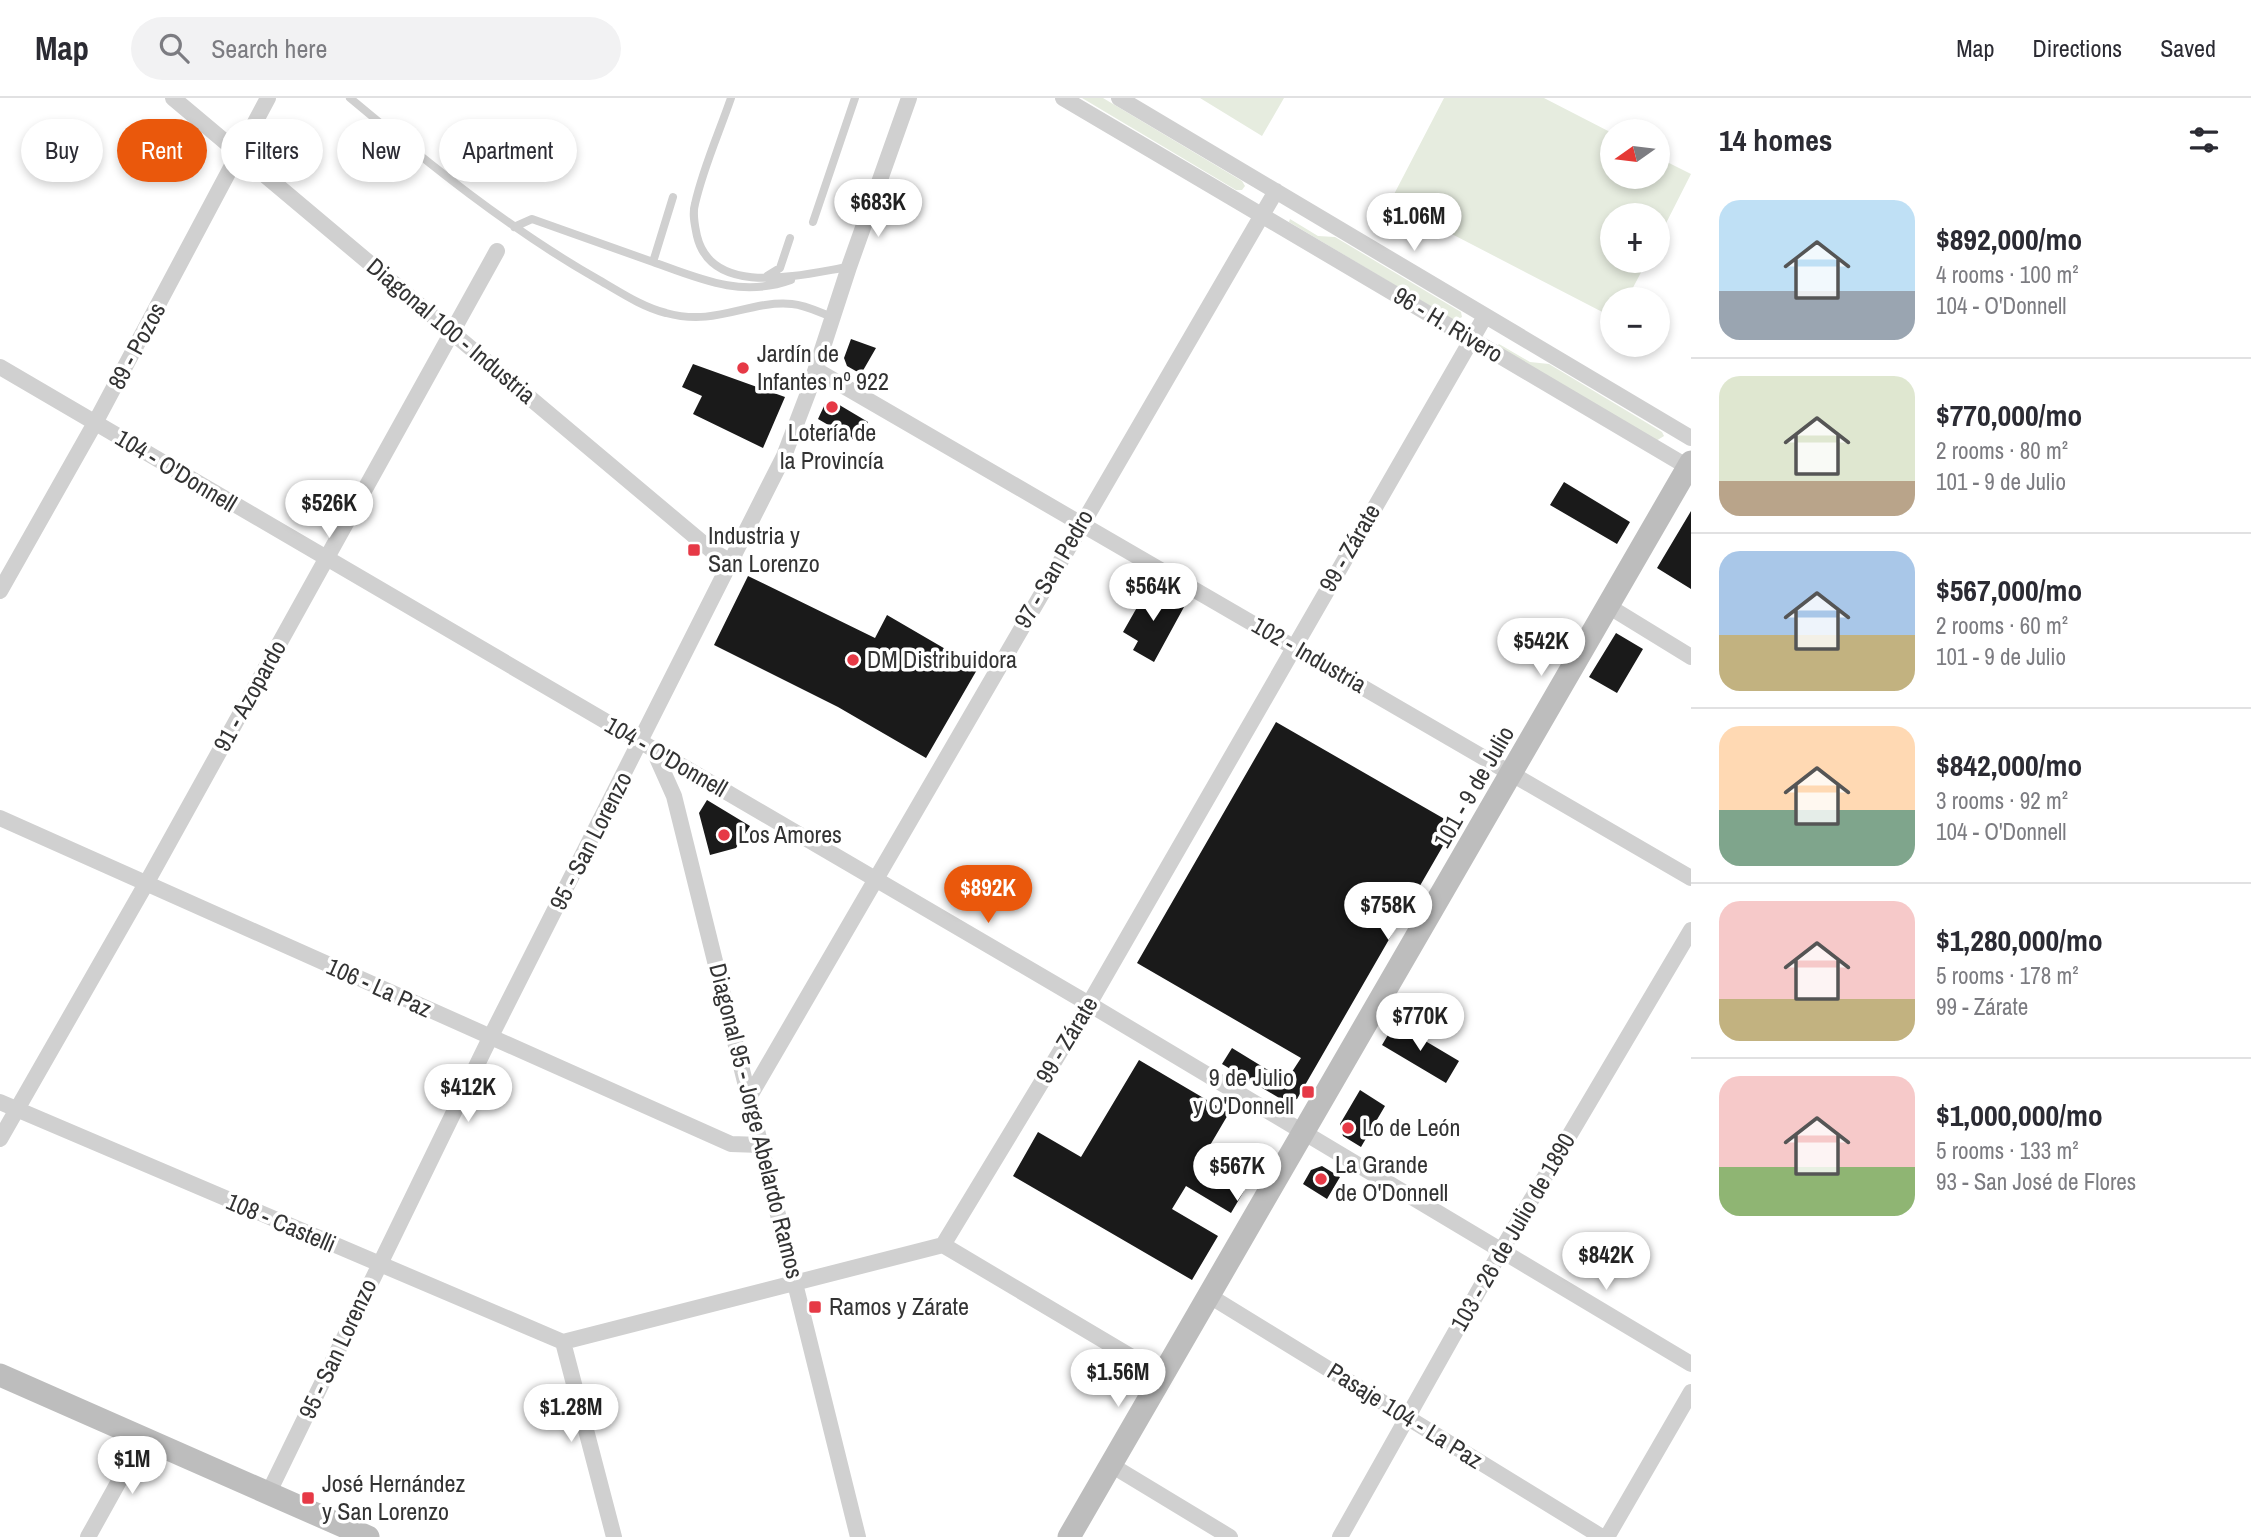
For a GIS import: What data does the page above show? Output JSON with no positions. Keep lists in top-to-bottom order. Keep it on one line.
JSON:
{"streets":{"street":["96 - H. Rivero","Diagonal 100 - Industria","89 - Pozos","104 - O'Donnell","99 - Zárate","97 - San Pedro","102 - Industria","91 - Azopardo","101 - 9 de Julio","95 - San Lorenzo","106 - La Paz","Diagonal 95 - Jorge Abelardo Ramos","108 - Castelli","103 - 26 de Julio de 1890","Pasaje 104 - La Paz"]},"crossings":[["96 - H. Rivero","99 - Zárate"],["96 - H. Rivero","97 - San Pedro"],["96 - H. Rivero","101 - 9 de Julio"],["Diagonal 100 - Industria","91 - Azopardo"],["Diagonal 100 - Industria","95 - San Lorenzo"],["89 - Pozos","104 - O'Donnell"],["104 - O'Donnell","99 - Zárate"],["104 - O'Donnell","97 - San Pedro"],["104 - O'Donnell","91 - Azopardo"],["104 - O'Donnell","101 - 9 de Julio"],["104 - O'Donnell","95 - San Lorenzo"],["104 - O'Donnell","Diagonal 95 - Jorge Abelardo Ramos"],["104 - O'Donnell","103 - 26 de Julio de 1890"],["99 - Zárate","102 - Industria"],["97 - San Pedro","102 - Industria"],["97 - San Pedro","Diagonal 95 - Jorge Abelardo Ramos"],["102 - Industria","101 - 9 de Julio"],["102 - Industria","95 - San Lorenzo"],["91 - Azopardo","106 - La Paz"],["91 - Azopardo","108 - Castelli"],["101 - 9 de Julio","Pasaje 104 - La Paz"],["95 - San Lorenzo","106 - La Paz"],["95 - San Lorenzo","Diagonal 95 - Jorge Abelardo Ramos"],["95 - San Lorenzo","108 - Castelli"],["106 - La Paz","Diagonal 95 - Jorge Abelardo Ramos"],["103 - 26 de Julio de 1890","Pasaje 104 - La Paz"]],"places":{"other":["Jardín de Infantes nº 922","Lotería de la Provincía","DM Distribuidora","Los Amores","Lo de León","La Grande de O'Donnell"],"transit":["Industria y San Lorenzo","9 de Julio y O'Donnell","Ramos y Zárate","José Hernández y San Lorenzo"]},"north":"left","page":{"header":"Map","search":"Search here","nav":["Map","Directions","Saved"],"heading":"14 homes","map_buttons":["+","−"],"chip":["Buy","Rent","Filters","New","Apartment"],"price":["$683K","$1.06M","$526K","$564K","$542K","$892K","$758K","$770K","$412K","$567K","$842K","$1.56M","$1.28M","$1M"],"list":[{"name":"$892,000/mo","note":"4 rooms · 100 m² · 104 - O'Donnell"},{"name":"$770,000/mo","note":"2 rooms · 80 m² · 101 - 9 de Julio"},{"name":"$567,000/mo","note":"2 rooms · 60 m² · 101 - 9 de Julio"},{"name":"$842,000/mo","note":"3 rooms · 92 m² · 104 - O'Donnell"},{"name":"$1,280,000/mo","note":"5 rooms · 178 m² · 99 - Zárate"},{"name":"$1,000,000/mo","note":"5 rooms · 133 m² · 93 - San José de Flores"}]}}
